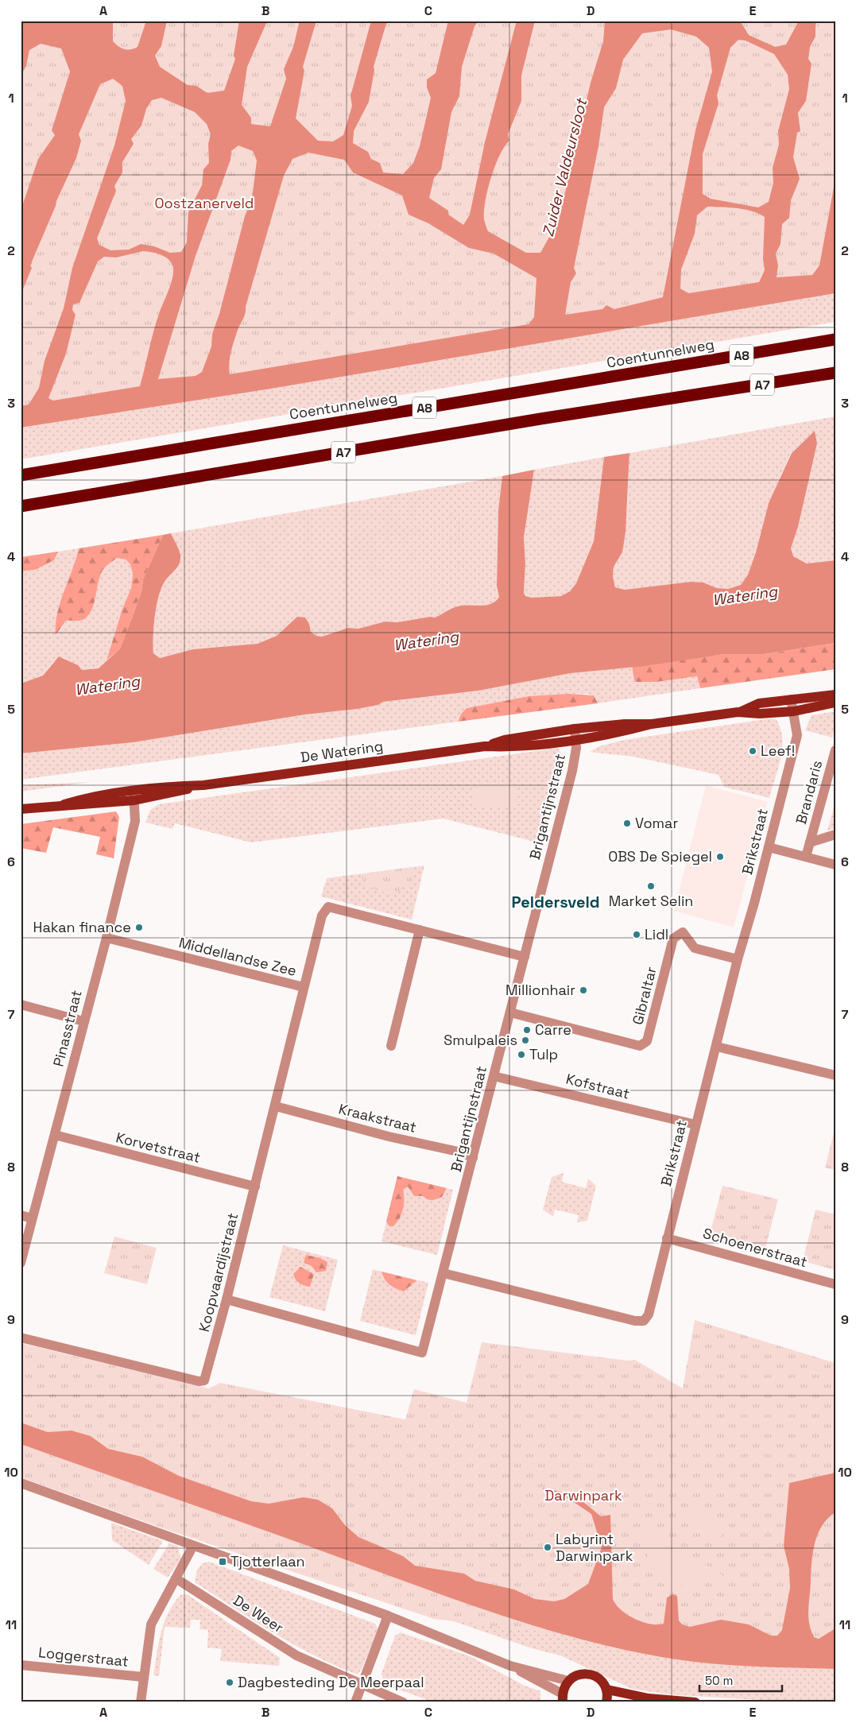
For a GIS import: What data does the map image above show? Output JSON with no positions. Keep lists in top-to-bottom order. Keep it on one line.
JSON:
{"streets":{"highway":["Coentunnelweg","A8","A7"],"main road":["De Watering"],"street":["Brandaris","Brigantijnstraat","Brikstraat","Middellandse Zee","Gibraltar","Pinasstraat","Kofstraat","Kraakstraat","Korvetstraat","Schoenerstraat","Koopvaardijstraat","De Weer","Loggerstraat"]},"crossings":[["De Watering","Brigantijnstraat"],["De Watering","Brikstraat"],["De Watering","Pinasstraat"],["Brigantijnstraat","Brikstraat"],["Brigantijnstraat","Middellandse Zee"],["Brigantijnstraat","Gibraltar"],["Brigantijnstraat","Kofstraat"],["Brigantijnstraat","Kraakstraat"],["Brikstraat","Gibraltar"],["Brikstraat","Kofstraat"],["Brikstraat","Schoenerstraat"],["Middellandse Zee","Pinasstraat"],["Middellandse Zee","Koopvaardijstraat"],["Pinasstraat","Korvetstraat"],["Kraakstraat","Koopvaardijstraat"],["Korvetstraat","Koopvaardijstraat"]],"districts":["Peldersveld"],"water":["Zuider Valdeursloot","Watering"],"parks":["Oostzanerveld","Darwinpark"],"places":{"other":["Leef!","Vomar","OBS De Spiegel","Market Selin","Hakan finance","Lidl","Millionhair","Carre","Smulpaleis","Tulp","Labyrint Darwinpark","Dagbesteding De Meerpaal"],"transit":["Tjotterlaan"]},"scale_bar":"50 m","grid":{"columns":["A","B","C","D","E"],"rows":["1","2","3","4","5","6","7","8","9","10","11"]}}
